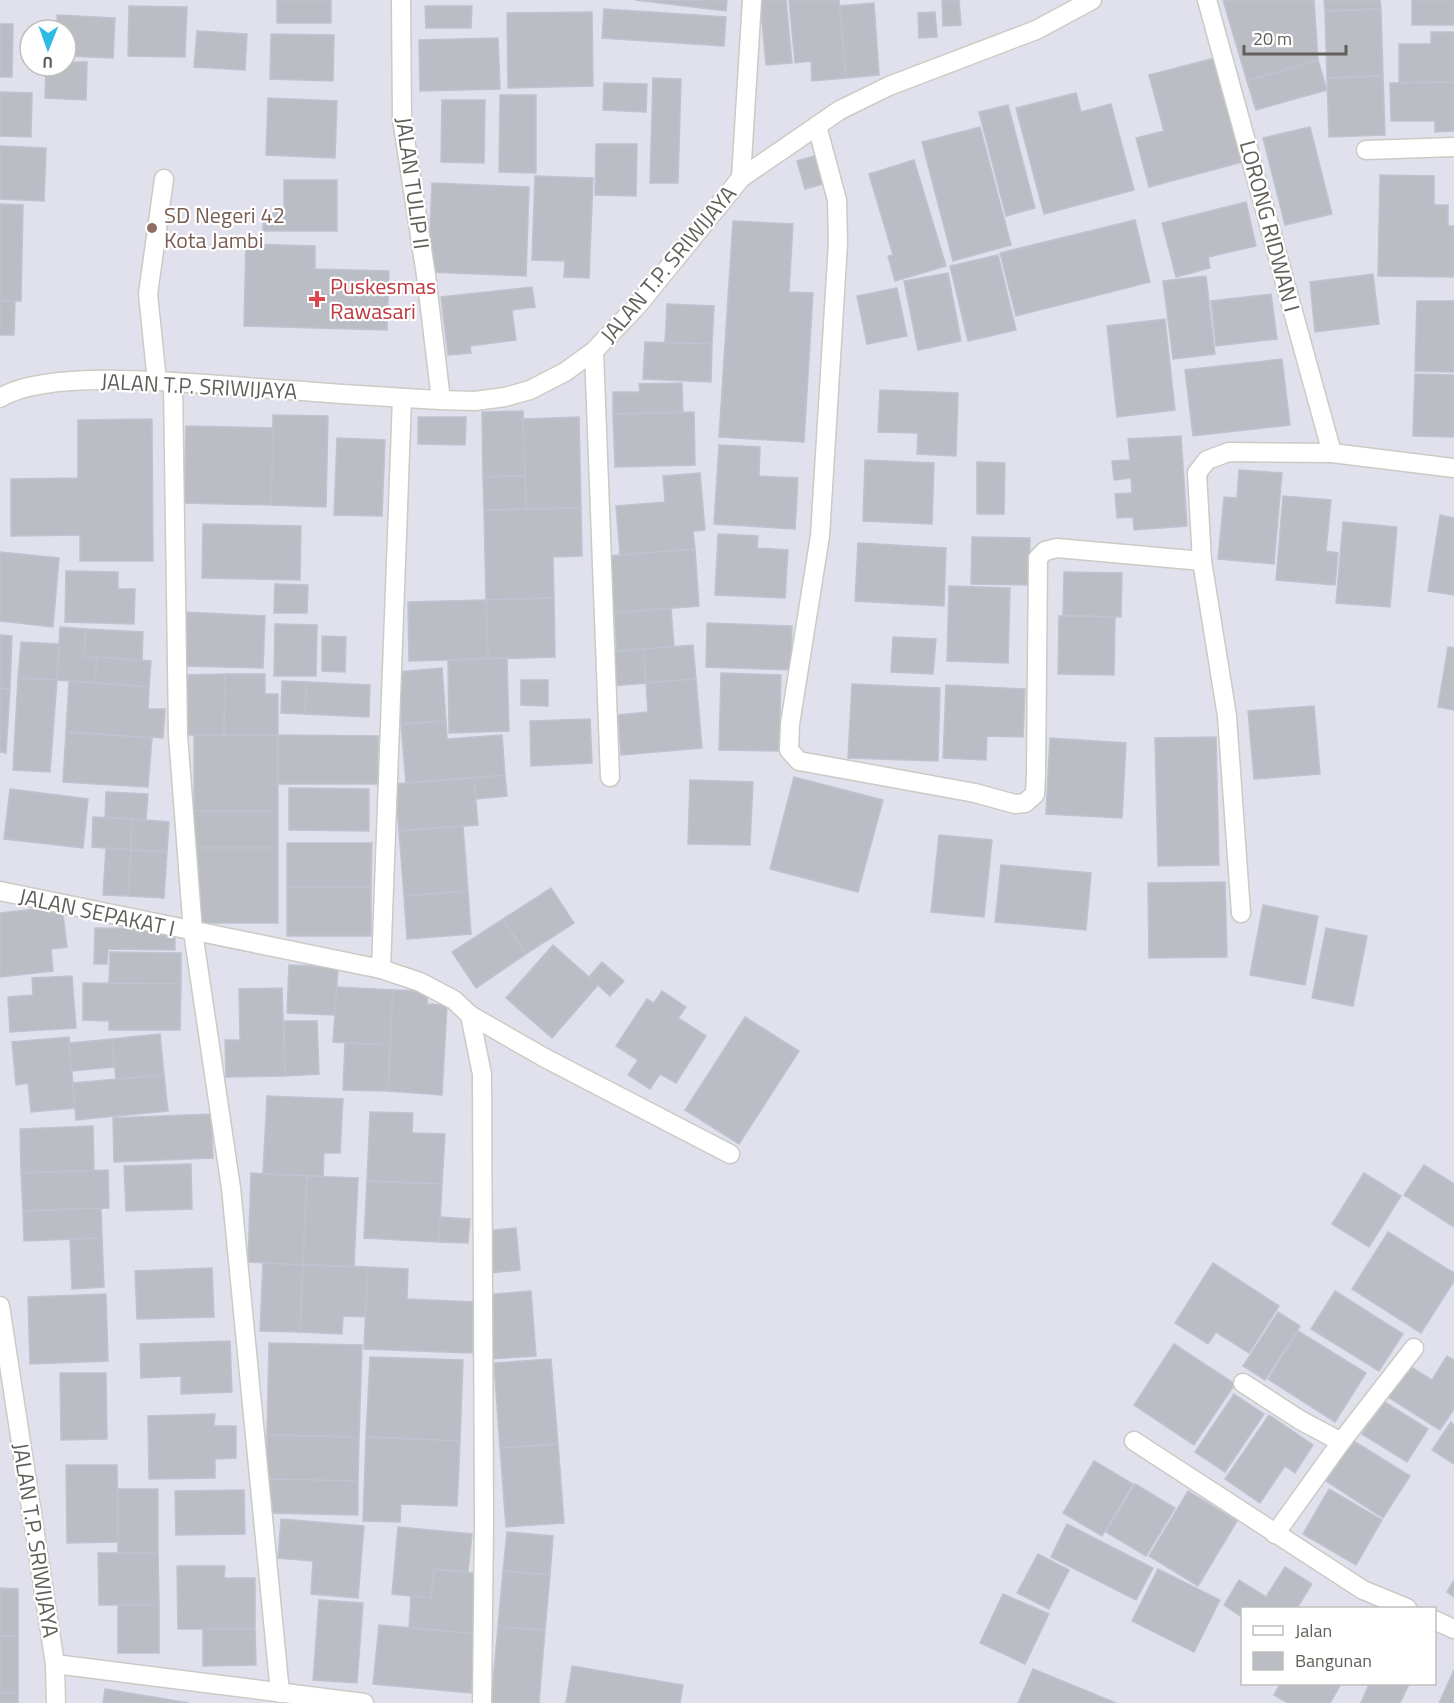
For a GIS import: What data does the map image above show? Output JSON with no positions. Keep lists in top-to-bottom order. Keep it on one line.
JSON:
{"streets":{"street":["JALAN TULIP II","LORONG RIDWAN I","JALAN T.P. SRIWIJAYA","JALAN SEPAKAT I"]},"crossings":[["JALAN TULIP II","JALAN T.P. SRIWIJAYA"]],"places":{"other":["SD Negeri 42 Kota Jambi"],"health":["Puskesmas Rawasari"]},"legend":["Jalan","Bangunan"],"scale_bar":"20 m","north":"bottom"}
